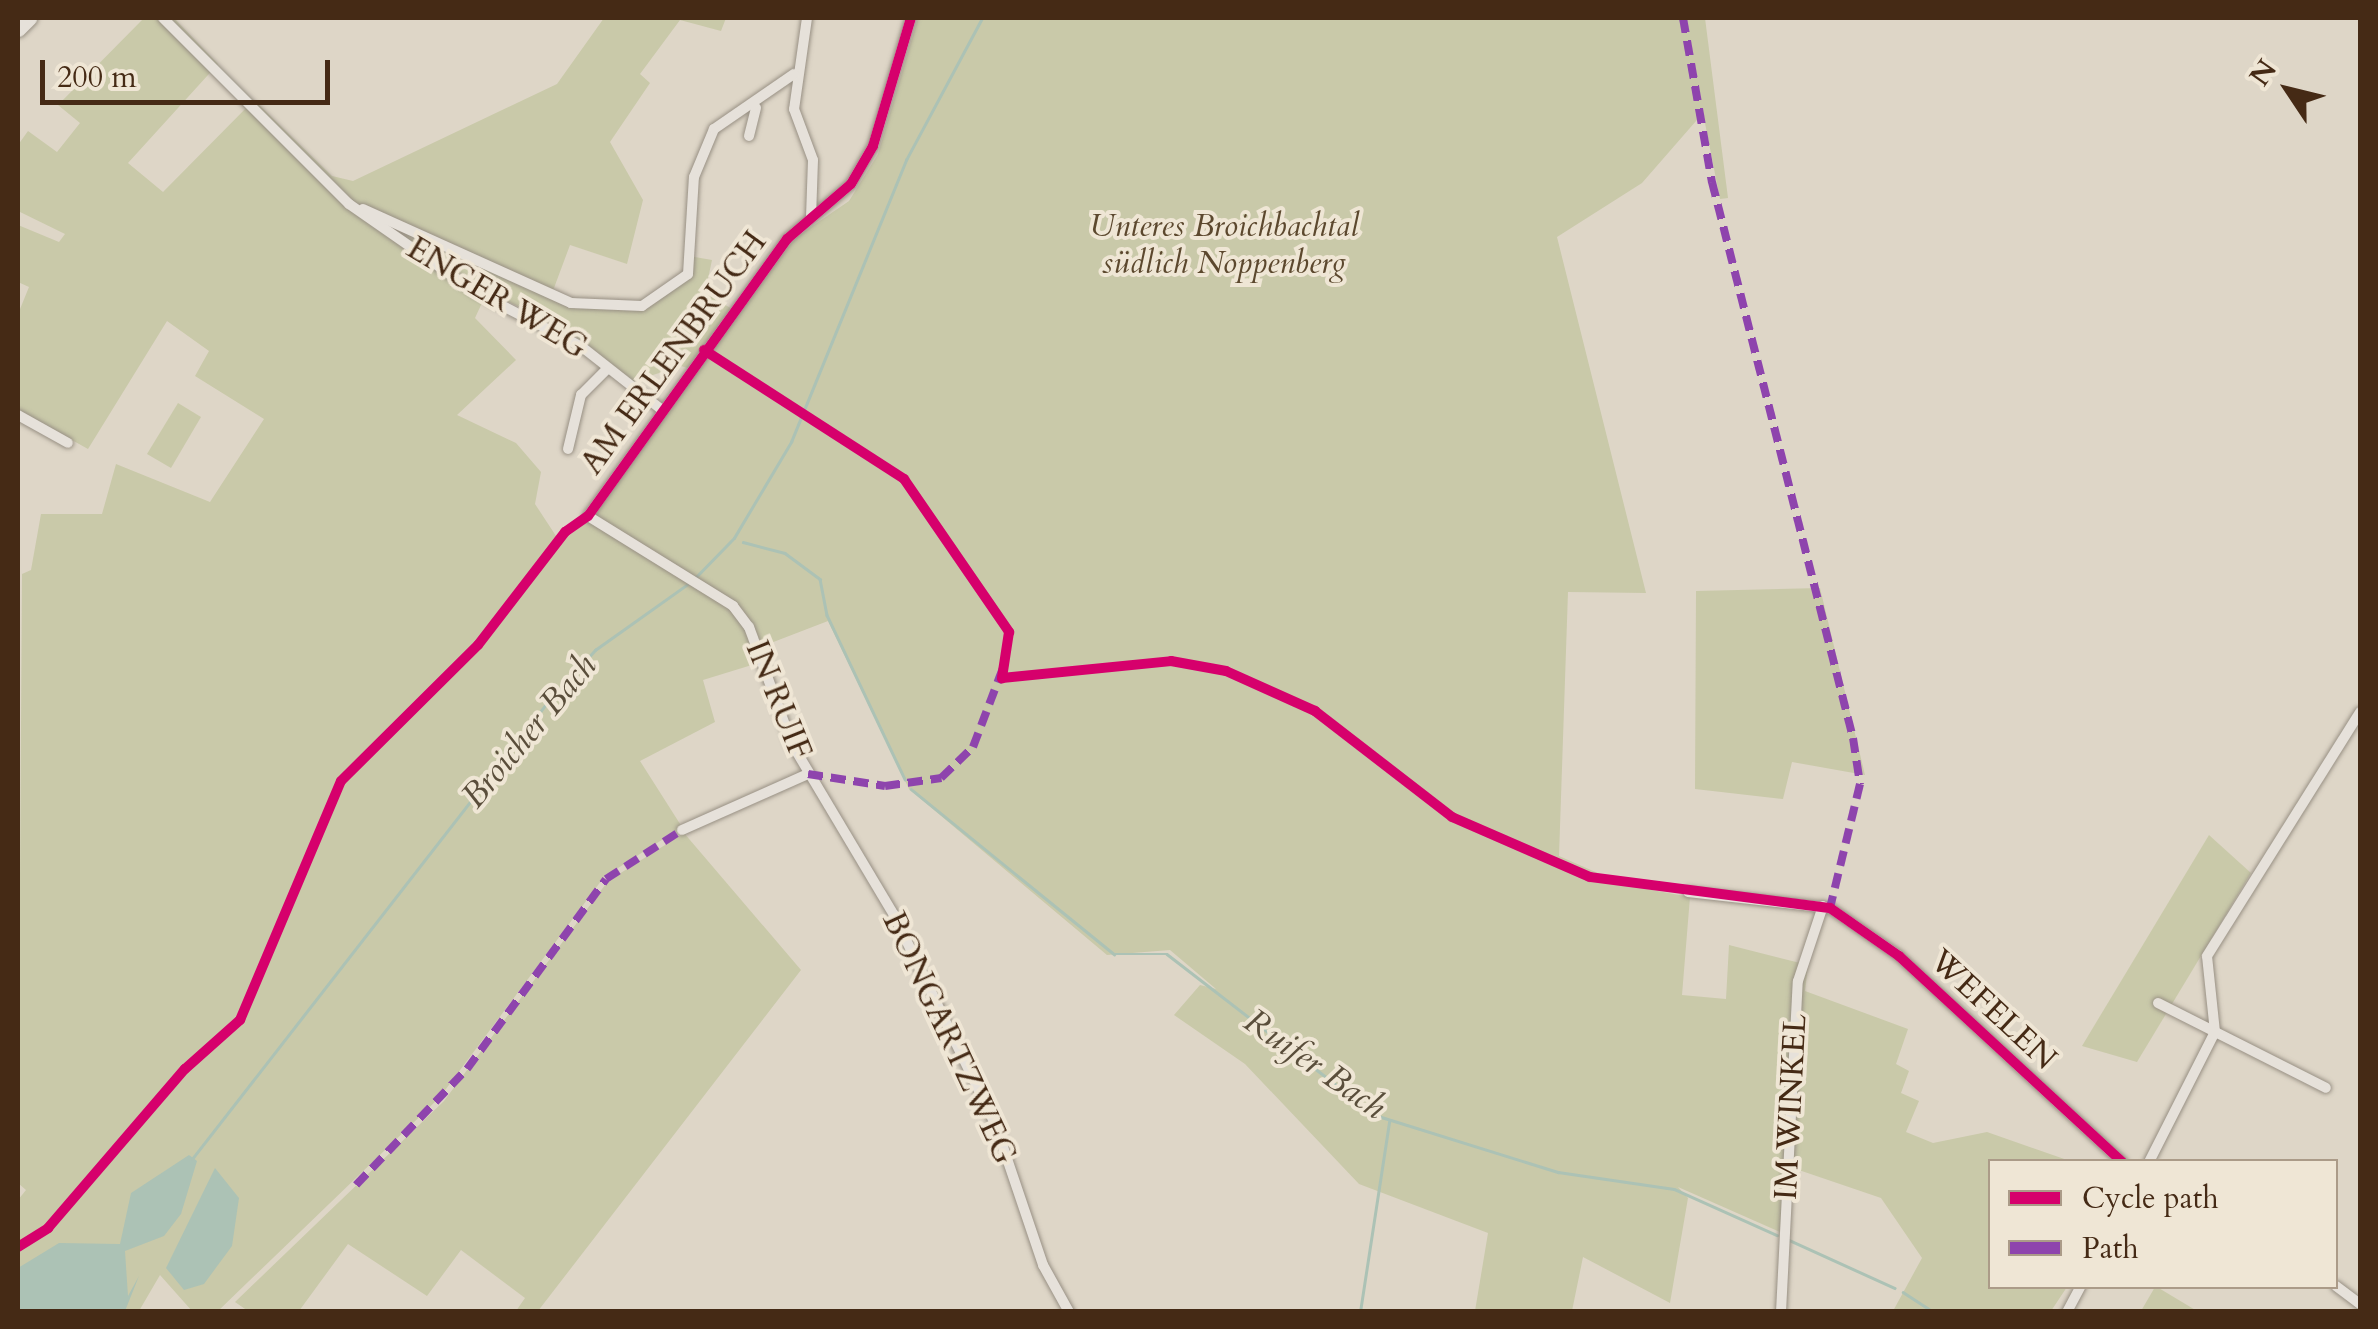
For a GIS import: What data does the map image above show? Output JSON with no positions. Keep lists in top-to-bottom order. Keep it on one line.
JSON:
{"streets":{"street":["ENGER WEG","AM ERLENBRUCH","IN RUIF","WEFELEN","BONGARTZWEG","IM WINKEL"]},"crossings":[["ENGER WEG","AM ERLENBRUCH"],["AM ERLENBRUCH","IN RUIF"],["IN RUIF","BONGARTZWEG"],["WEFELEN","IM WINKEL"]],"water":["Broicher Bach","Ruifer Bach"],"parks":["Unteres Broichbachtal südlich Noppenberg"],"legend":["Cycle path","Path"],"scale_bar":"200 m","north":"top left"}
